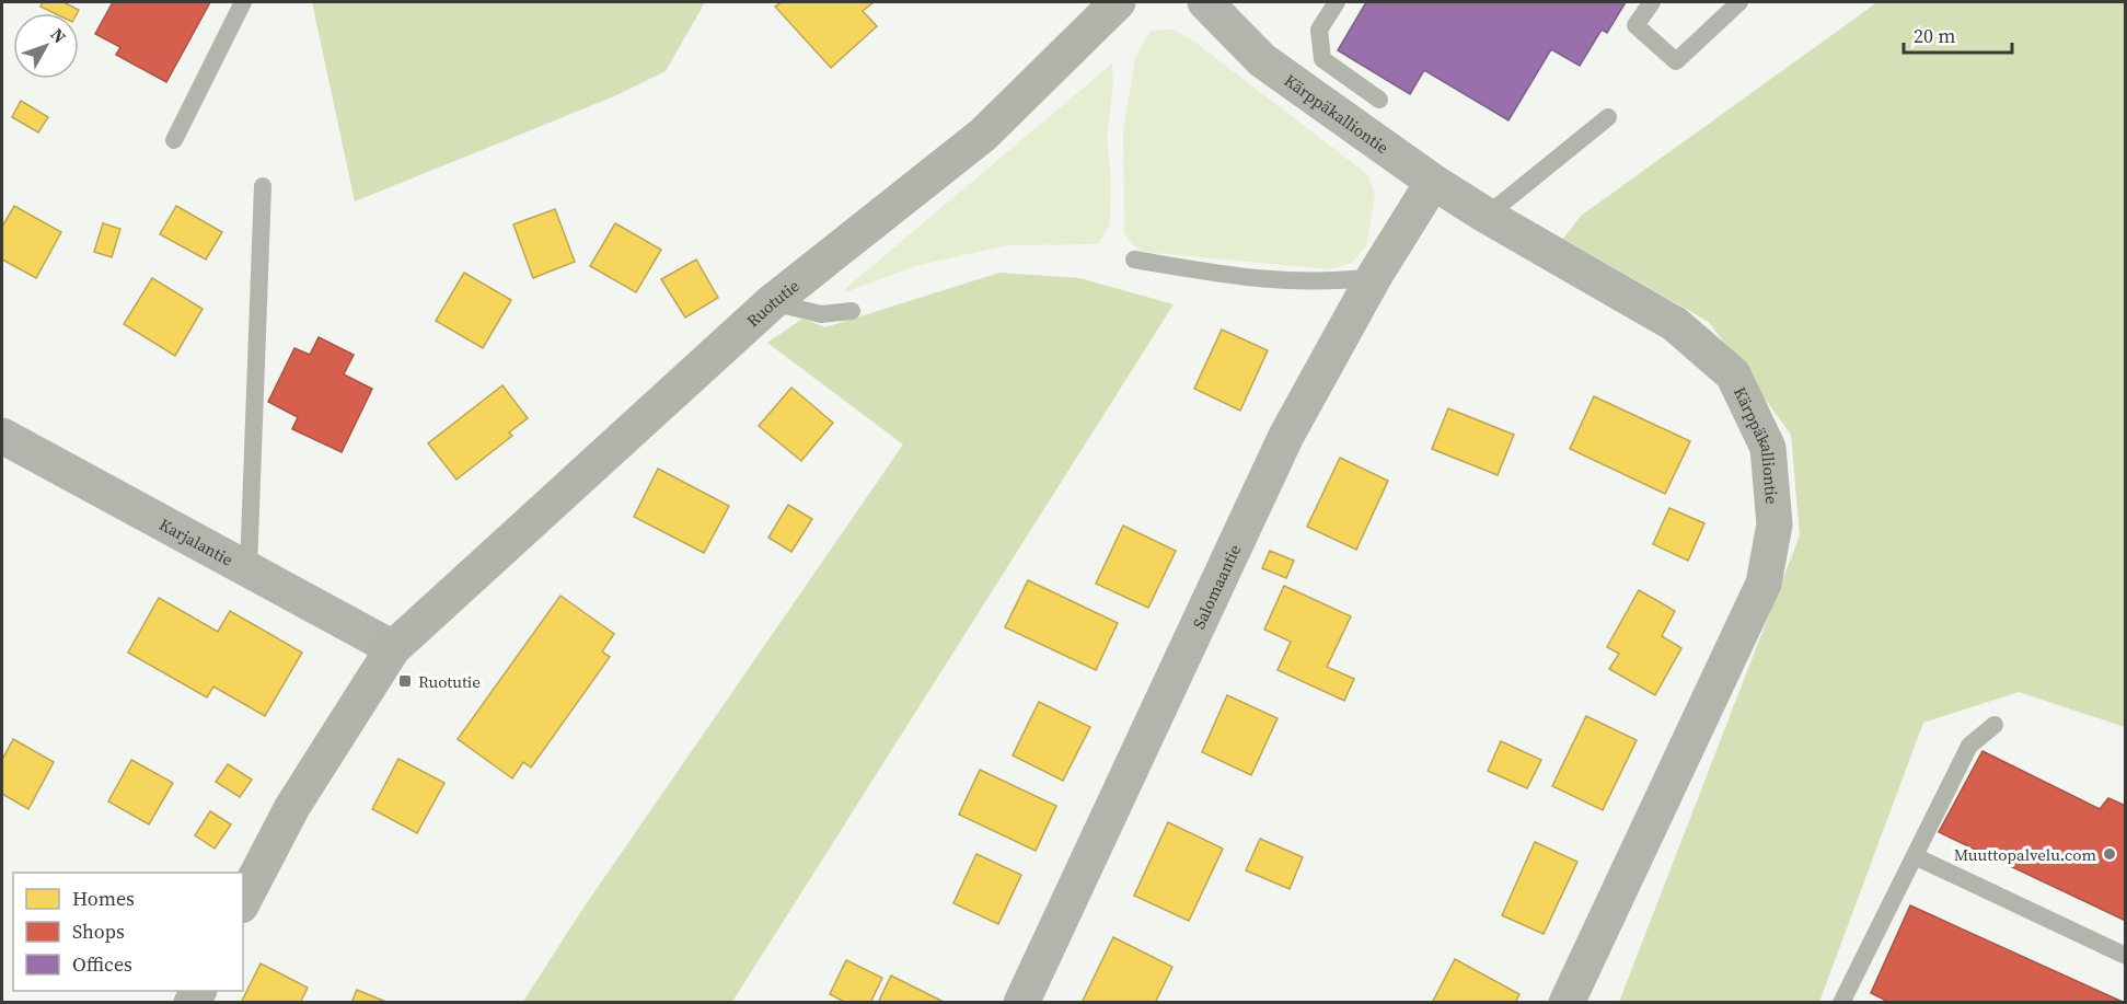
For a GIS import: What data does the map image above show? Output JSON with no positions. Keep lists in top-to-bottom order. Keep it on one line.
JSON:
{"streets":{"street":["Kärppäkalliontie","Ruotutie","Karjalantie","Salomaantie"]},"crossings":[["Kärppäkalliontie","Salomaantie"],["Ruotutie","Karjalantie"]],"places":{"transit":["Ruotutie"],"other":["Muuttopalvelu.com"]},"legend":["Homes","Shops","Offices"],"scale_bar":"20 m","north":"top right"}
